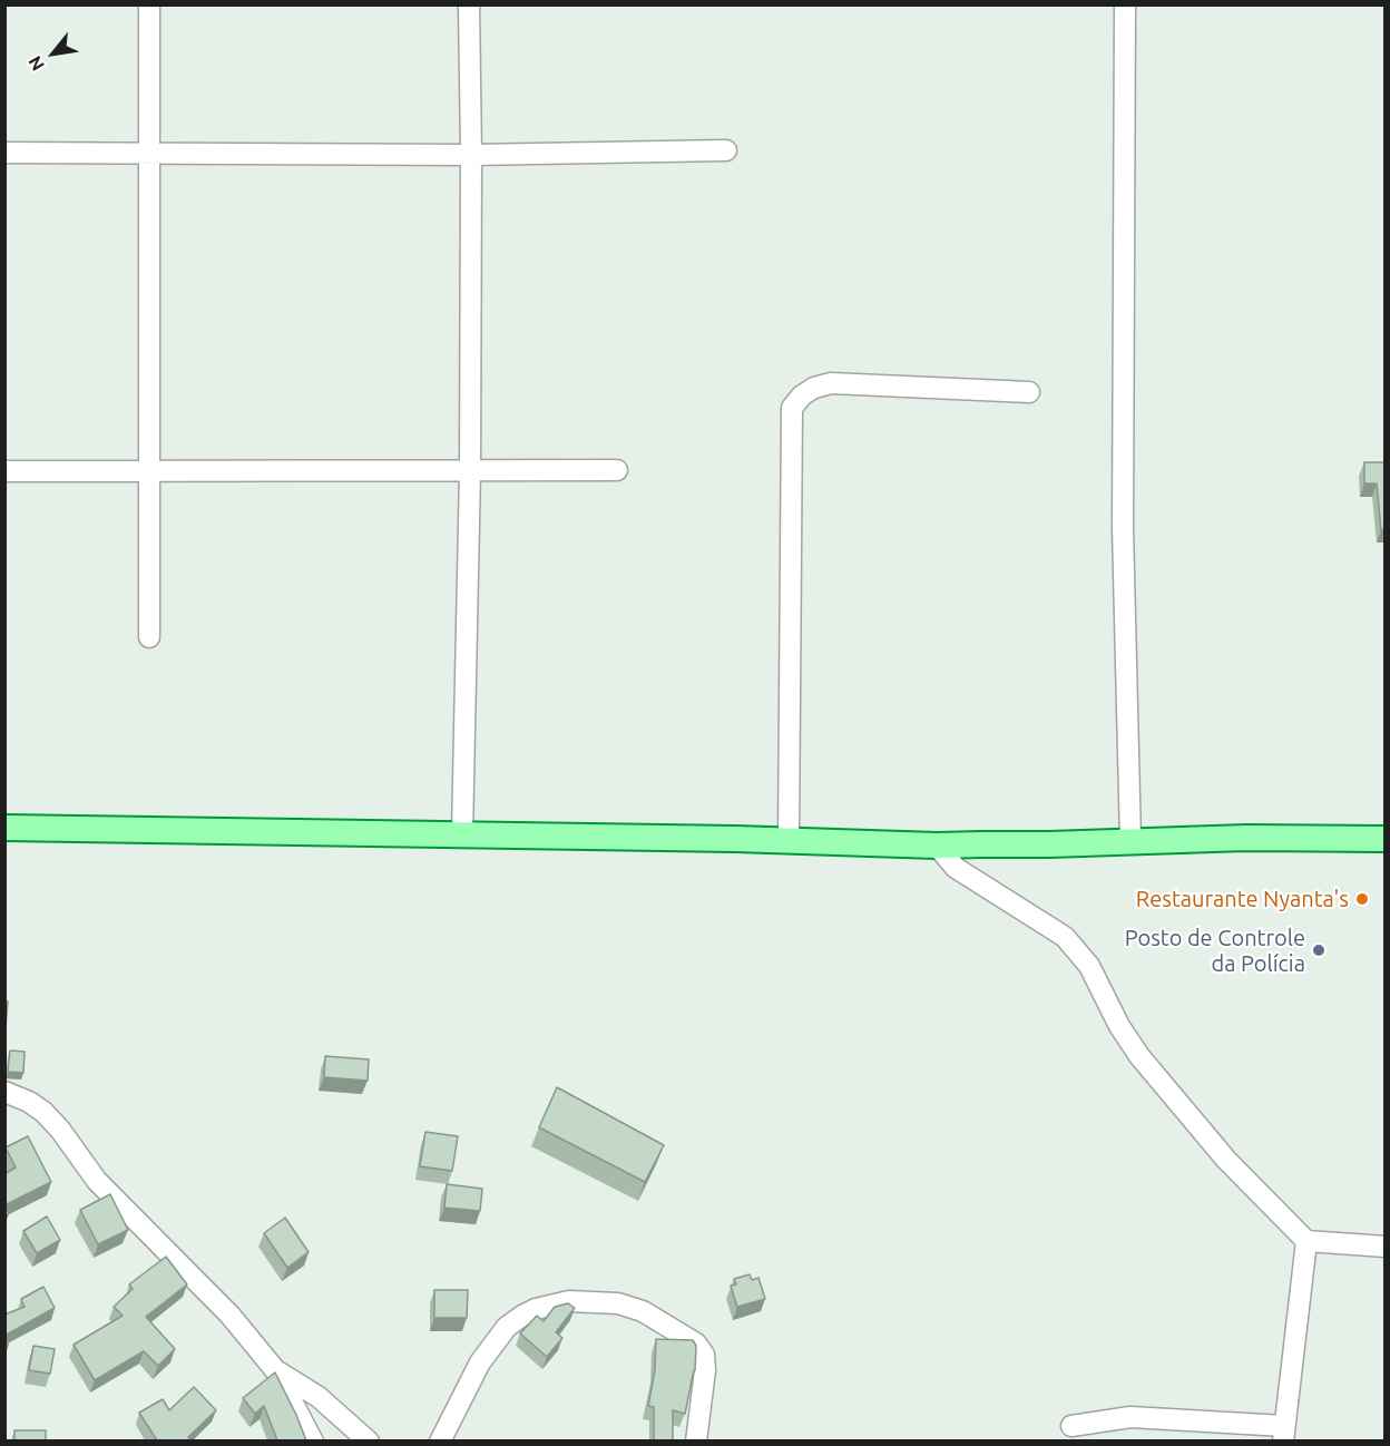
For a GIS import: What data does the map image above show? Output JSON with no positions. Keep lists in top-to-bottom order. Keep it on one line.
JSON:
{"places":["Restaurante Nyanta's","Posto de Controle da Polícia"],"north":"bottom left"}
